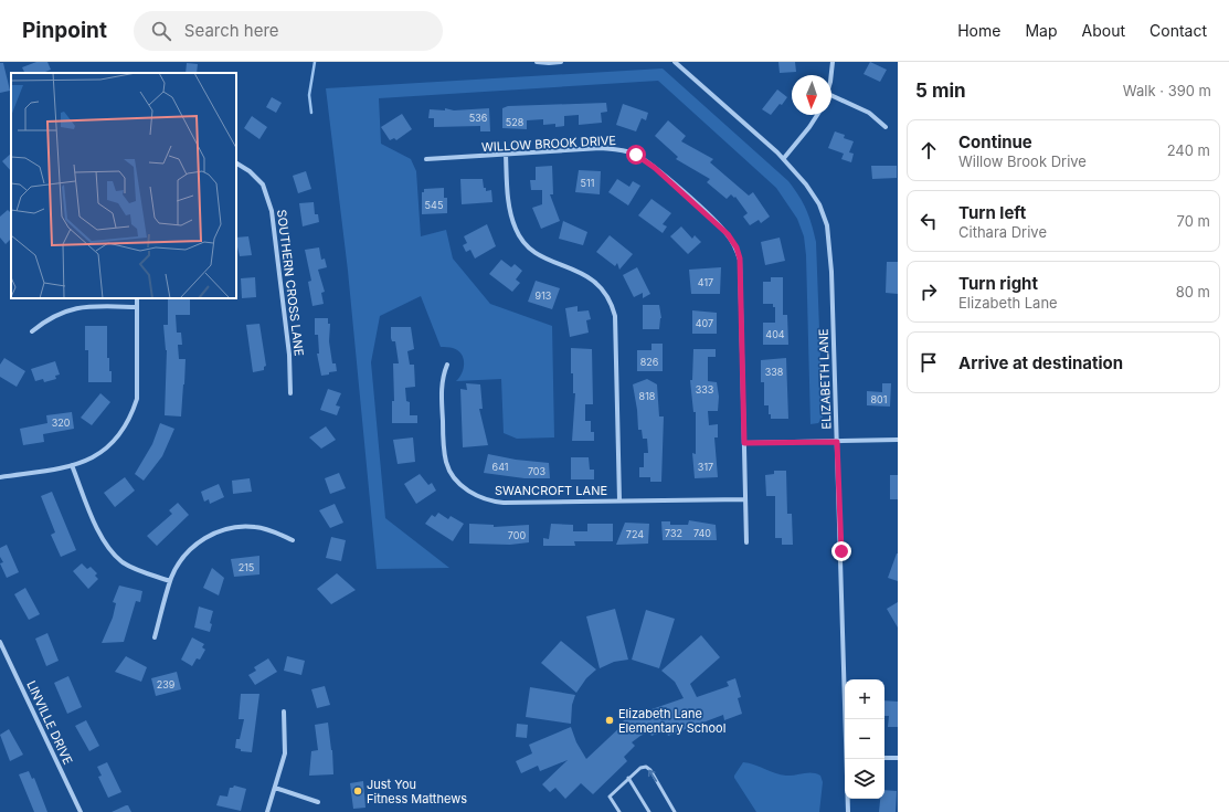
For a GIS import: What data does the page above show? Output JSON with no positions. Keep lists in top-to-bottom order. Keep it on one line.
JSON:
{"streets":{"street":["WILLOW BROOK DRIVE","SOUTHERN CROSS LANE","ELIZABETH LANE","SWANCROFT LANE","LINVILLE DRIVE"]},"crossings":[["WILLOW BROOK DRIVE","SWANCROFT LANE"]],"places":["Elizabeth Lane Elementary School","Just You Fitness Matthews"],"house_numbers":["536","528","511","545","417","913","407","404","826","338","333","818","801","320","641","317","703","732","740","724","700","215","239"],"north":"bottom","page":{"header":"Pinpoint","search":"Search here","nav":["Home","Map","About","Contact"],"heading":["5 min","Walk · 390 m"],"list":[["Continue","Willow Brook Drive","240 m"],["Turn left","Cithara Drive","70 m"],["Turn right","Elizabeth Lane","80 m"],"Arrive at destination"],"map_buttons":["+","−"]}}
